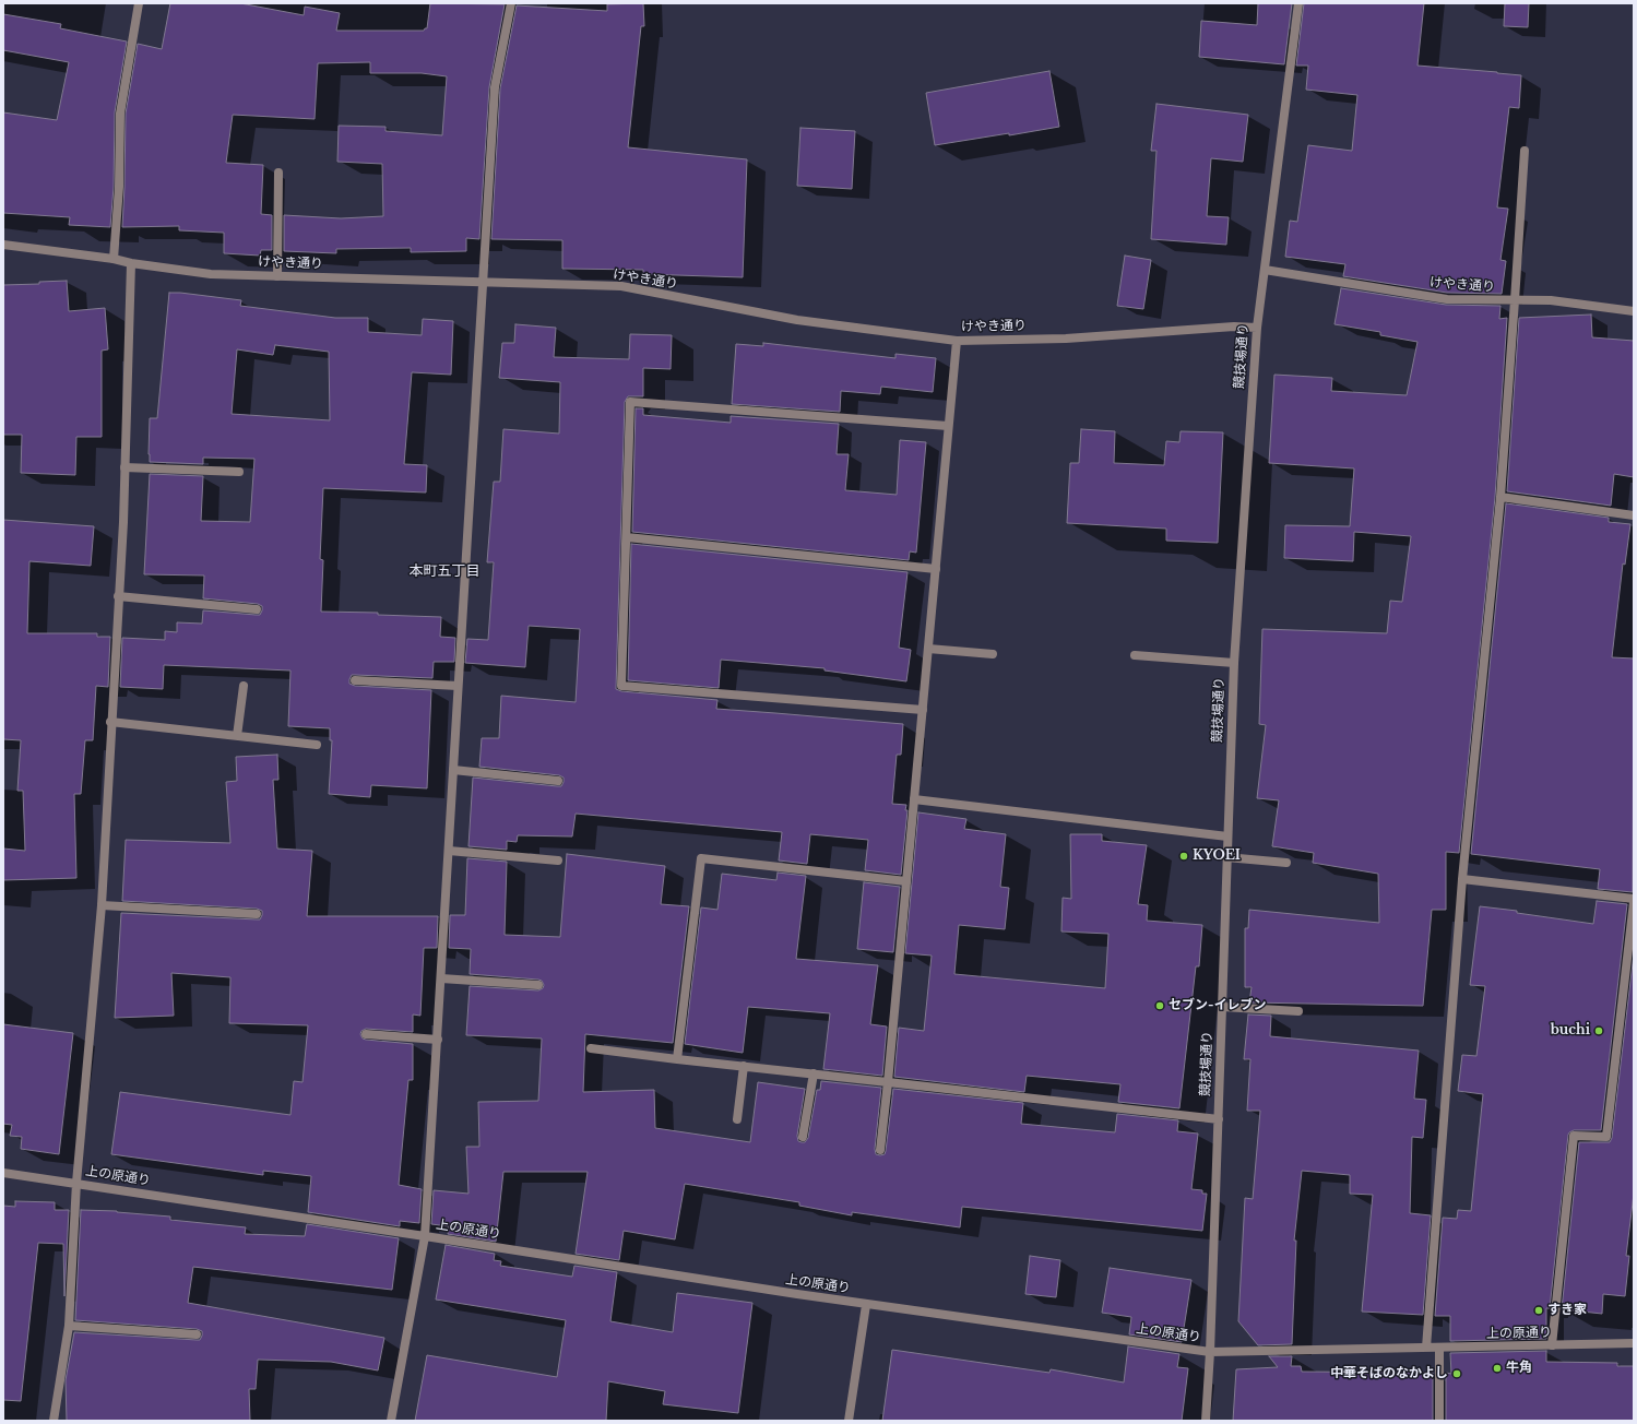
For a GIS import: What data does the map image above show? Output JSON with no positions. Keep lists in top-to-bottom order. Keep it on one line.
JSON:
{"streets":{"street":["けやき通り","競技場通り","上の原通り"]},"crossings":[["けやき通り","競技場通り"],["競技場通り","上の原通り"]],"districts":["本町五丁目"],"places":["KYOEI","セブン-イレブン","buchi","すき家","牛角","中華そばのなかよし"]}
